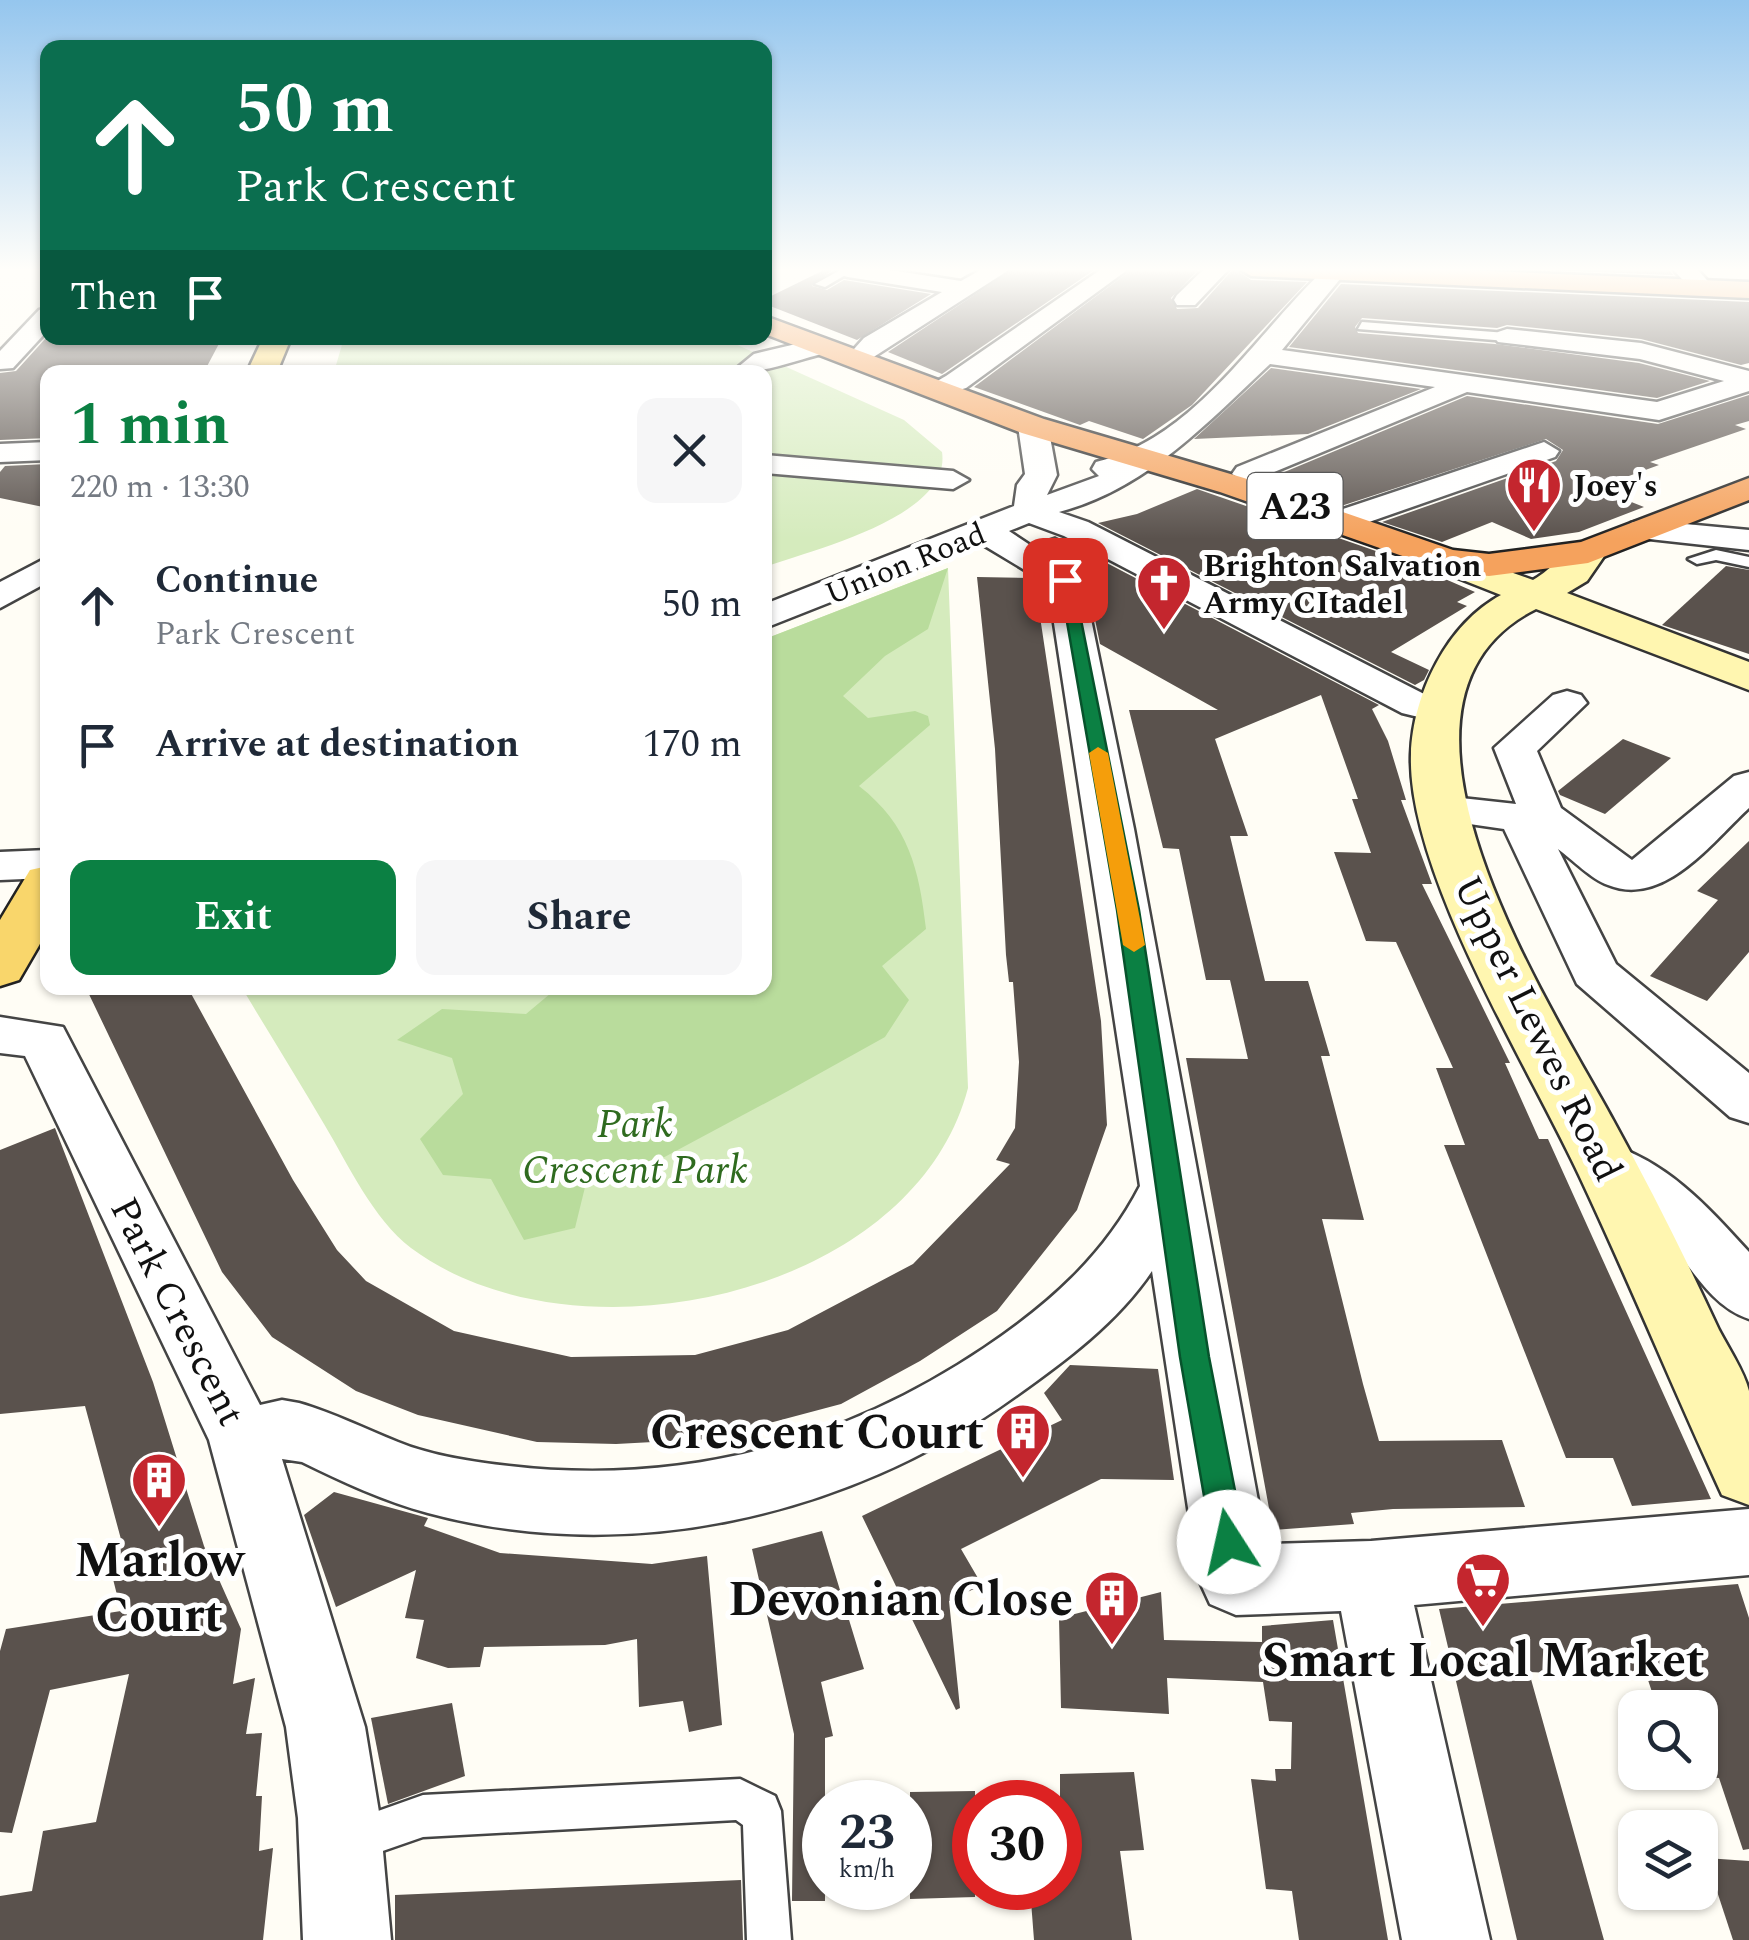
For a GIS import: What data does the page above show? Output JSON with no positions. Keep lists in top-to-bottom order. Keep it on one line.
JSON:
{"streets":{"highway":["A23"],"street":["Union Road","Upper Lewes Road","Park Crescent"]},"crossings":[["A23","Union Road"],["A23","Upper Lewes Road"]],"parks":["Park Crescent Park"],"places":{"restaurant":["Joey's"],"church":["Brighton Salvation Army CItadel"],"building":["Crescent Court","Marlow Court","Devonian Close"],"supermarket":["Smart Local Market"]},"page":{"turn":["50 m","Park Crescent"],"then":"Then","heading":["1 min","220 m · 13:30"],"list":[{"name":"Continue","note":"Park Crescent","value":"50 m"},{"name":"Arrive at destination","value":"170 m"}],"buttons":["Exit","Share"],"speed":"23 km/h","limit":"30"}}
